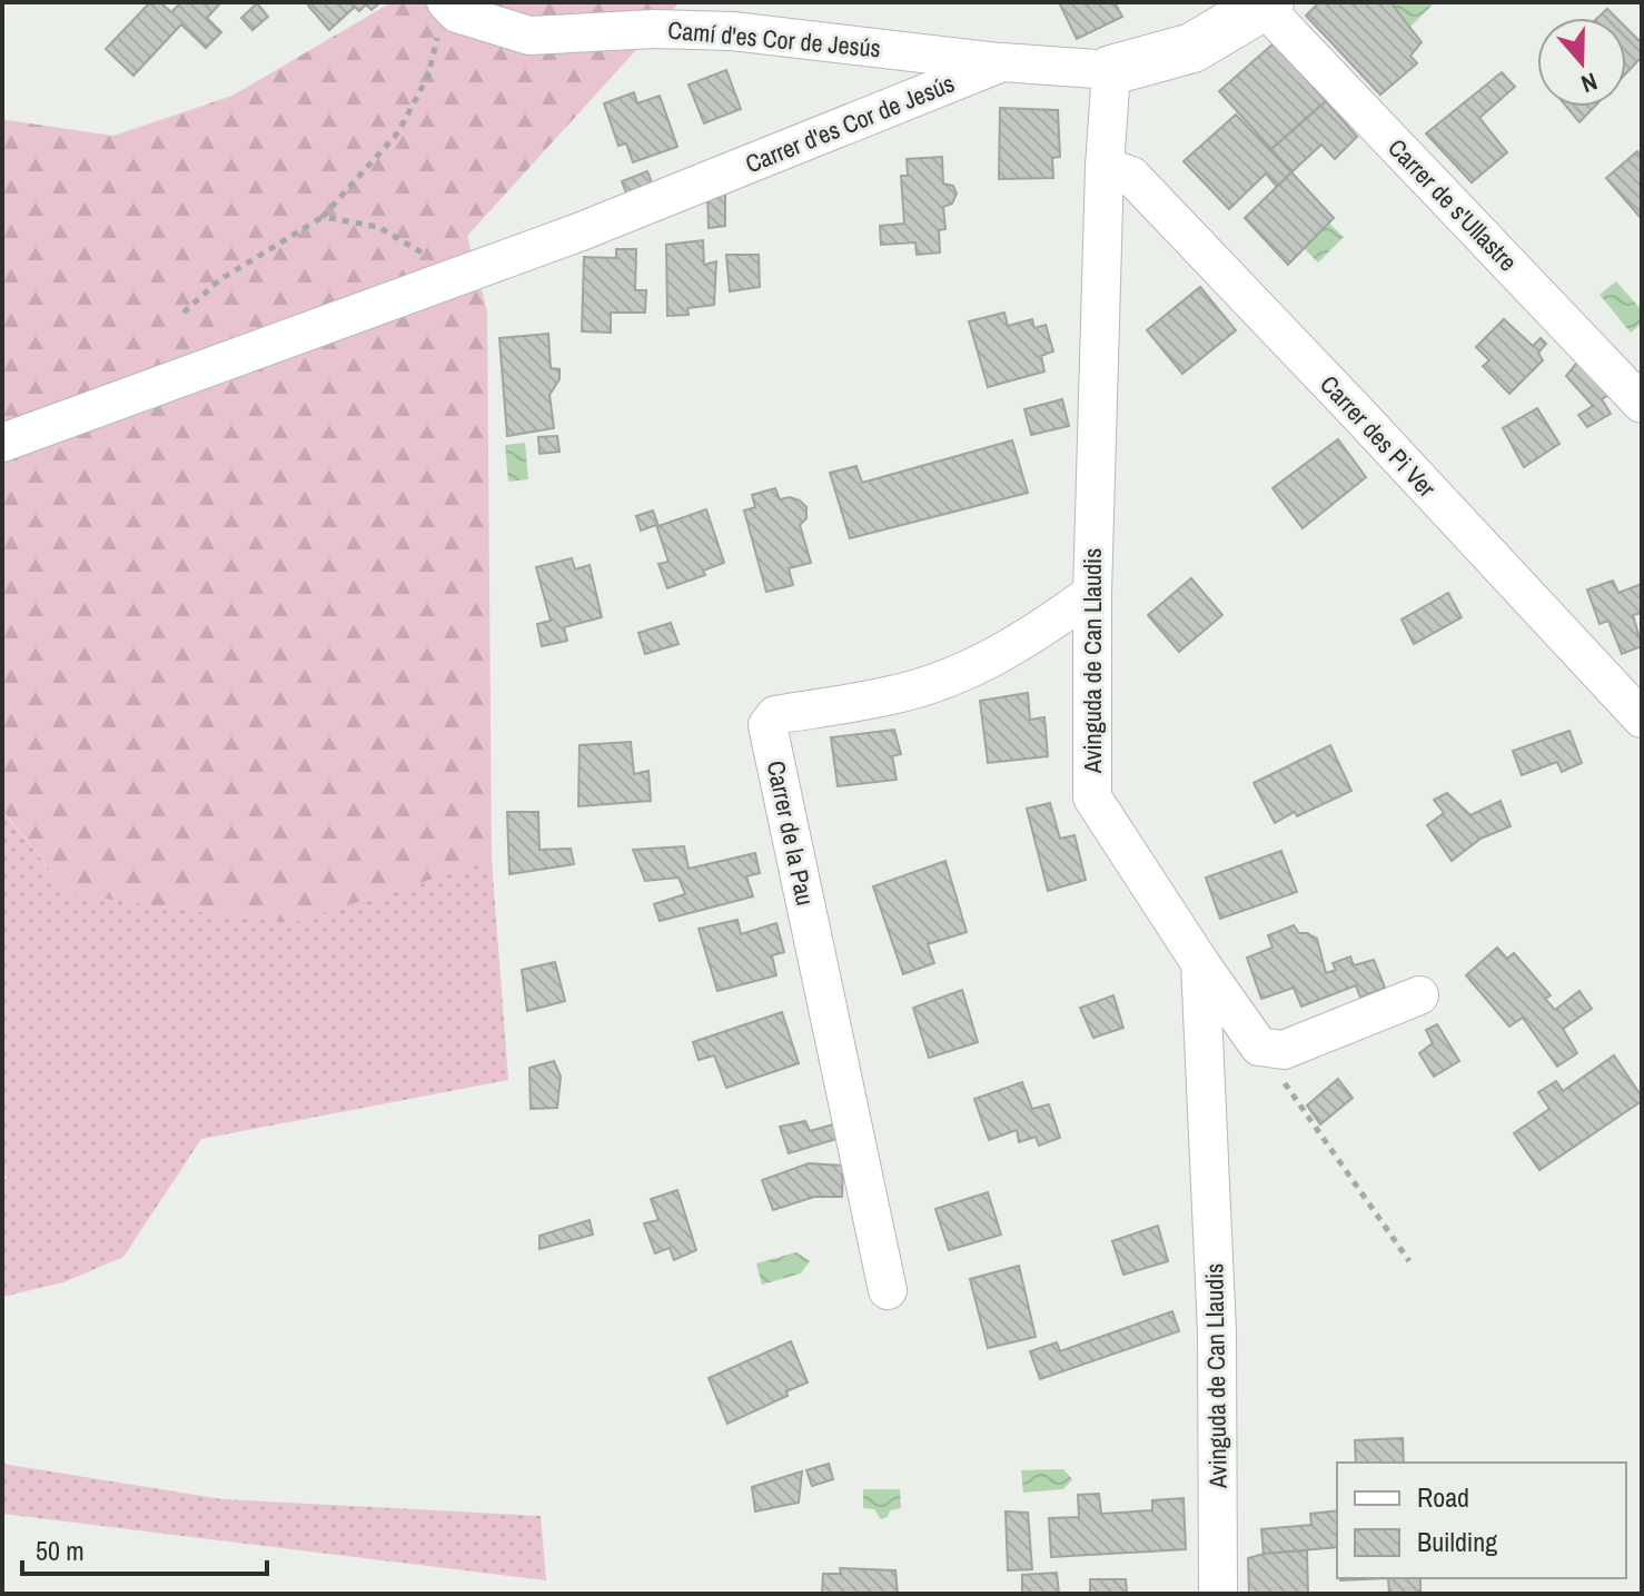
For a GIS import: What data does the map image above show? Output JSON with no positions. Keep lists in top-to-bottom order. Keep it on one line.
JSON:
{"streets":{"street":["Camí d'es Cor de Jesús","Carrer d'es Cor de Jesús","Carrer de s'Ullastre","Carrer des Pi Ver","Avinguda de Can Llaudis","Carrer de la Pau"]},"crossings":[["Camí d'es Cor de Jesús","Carrer d'es Cor de Jesús"],["Carrer d'es Cor de Jesús","Carrer de s'Ullastre"],["Carrer d'es Cor de Jesús","Avinguda de Can Llaudis"],["Carrer des Pi Ver","Avinguda de Can Llaudis"],["Avinguda de Can Llaudis","Carrer de la Pau"]],"legend":["Road","Building"],"scale_bar":"50 m","north":"bottom"}
